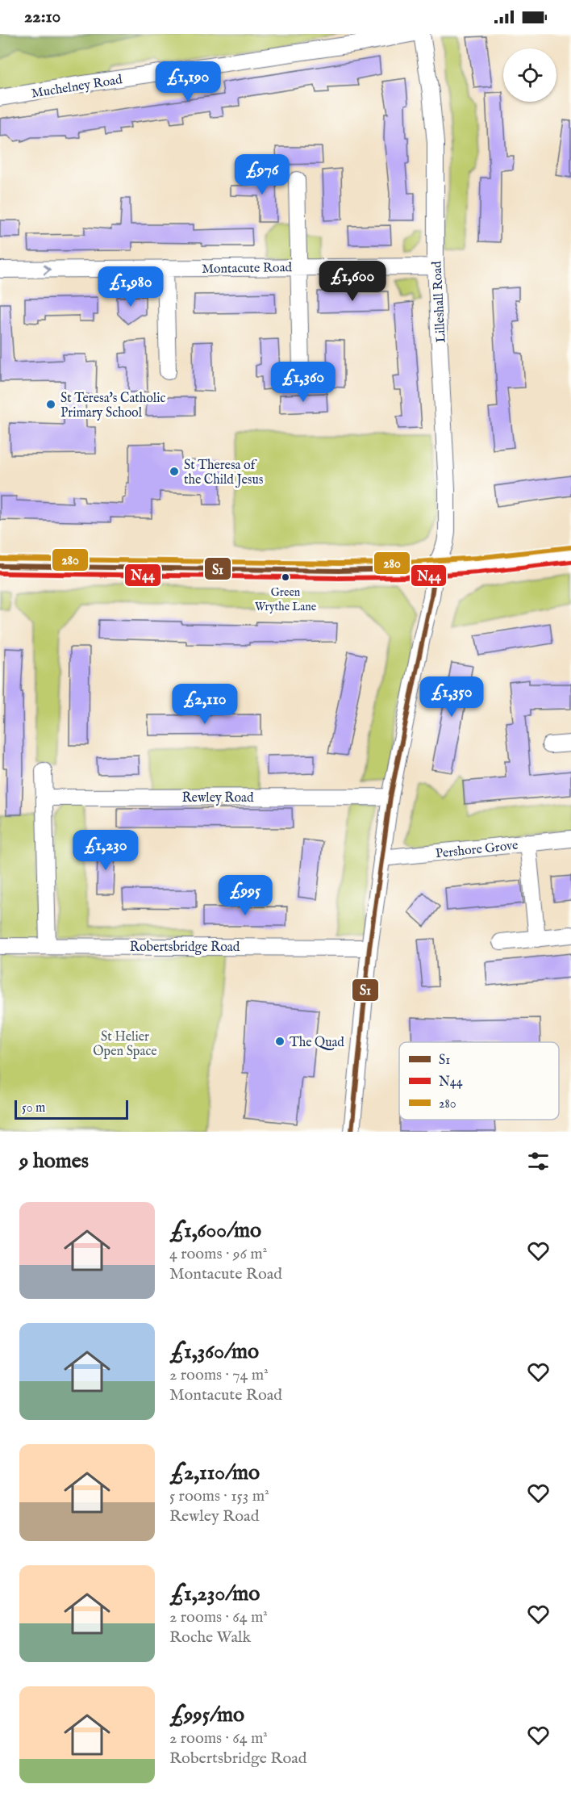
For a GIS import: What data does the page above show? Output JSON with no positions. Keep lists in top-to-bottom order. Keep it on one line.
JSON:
{"streets":{"street":["Muchelney Road","Montacute Road","Lilleshall Road","Rewley Road","Pershore Grove","Robertsbridge Road"]},"crossings":[["Montacute Road","Lilleshall Road"]],"parks":["St Helier Open Space"],"places":["St Teresa's Catholic Primary School","St Theresa of the Child Jesus","Green Wrythe Lane","The Quad"],"lines":["transit line 280","transit line N44","transit line S1"],"legend":["S1","N44","280"],"scale_bar":"50 m","page":{"status":"22:10","price":["£1,190","£976","£1,600","£1,980","£1,360","£1,350","£2,110","£1,230","£995"],"scale":"50 m","heading":"9 homes","list":[{"name":"£1,600/mo","note":"4 rooms · 96 m² · Montacute Road"},{"name":"£1,360/mo","note":"2 rooms · 74 m² · Montacute Road"},{"name":"£2,110/mo","note":"5 rooms · 153 m² · Rewley Road"},{"name":"£1,230/mo","note":"2 rooms · 64 m² · Roche Walk"},{"name":"£995/mo","note":"2 rooms · 64 m² · Robertsbridge Road"}]}}
